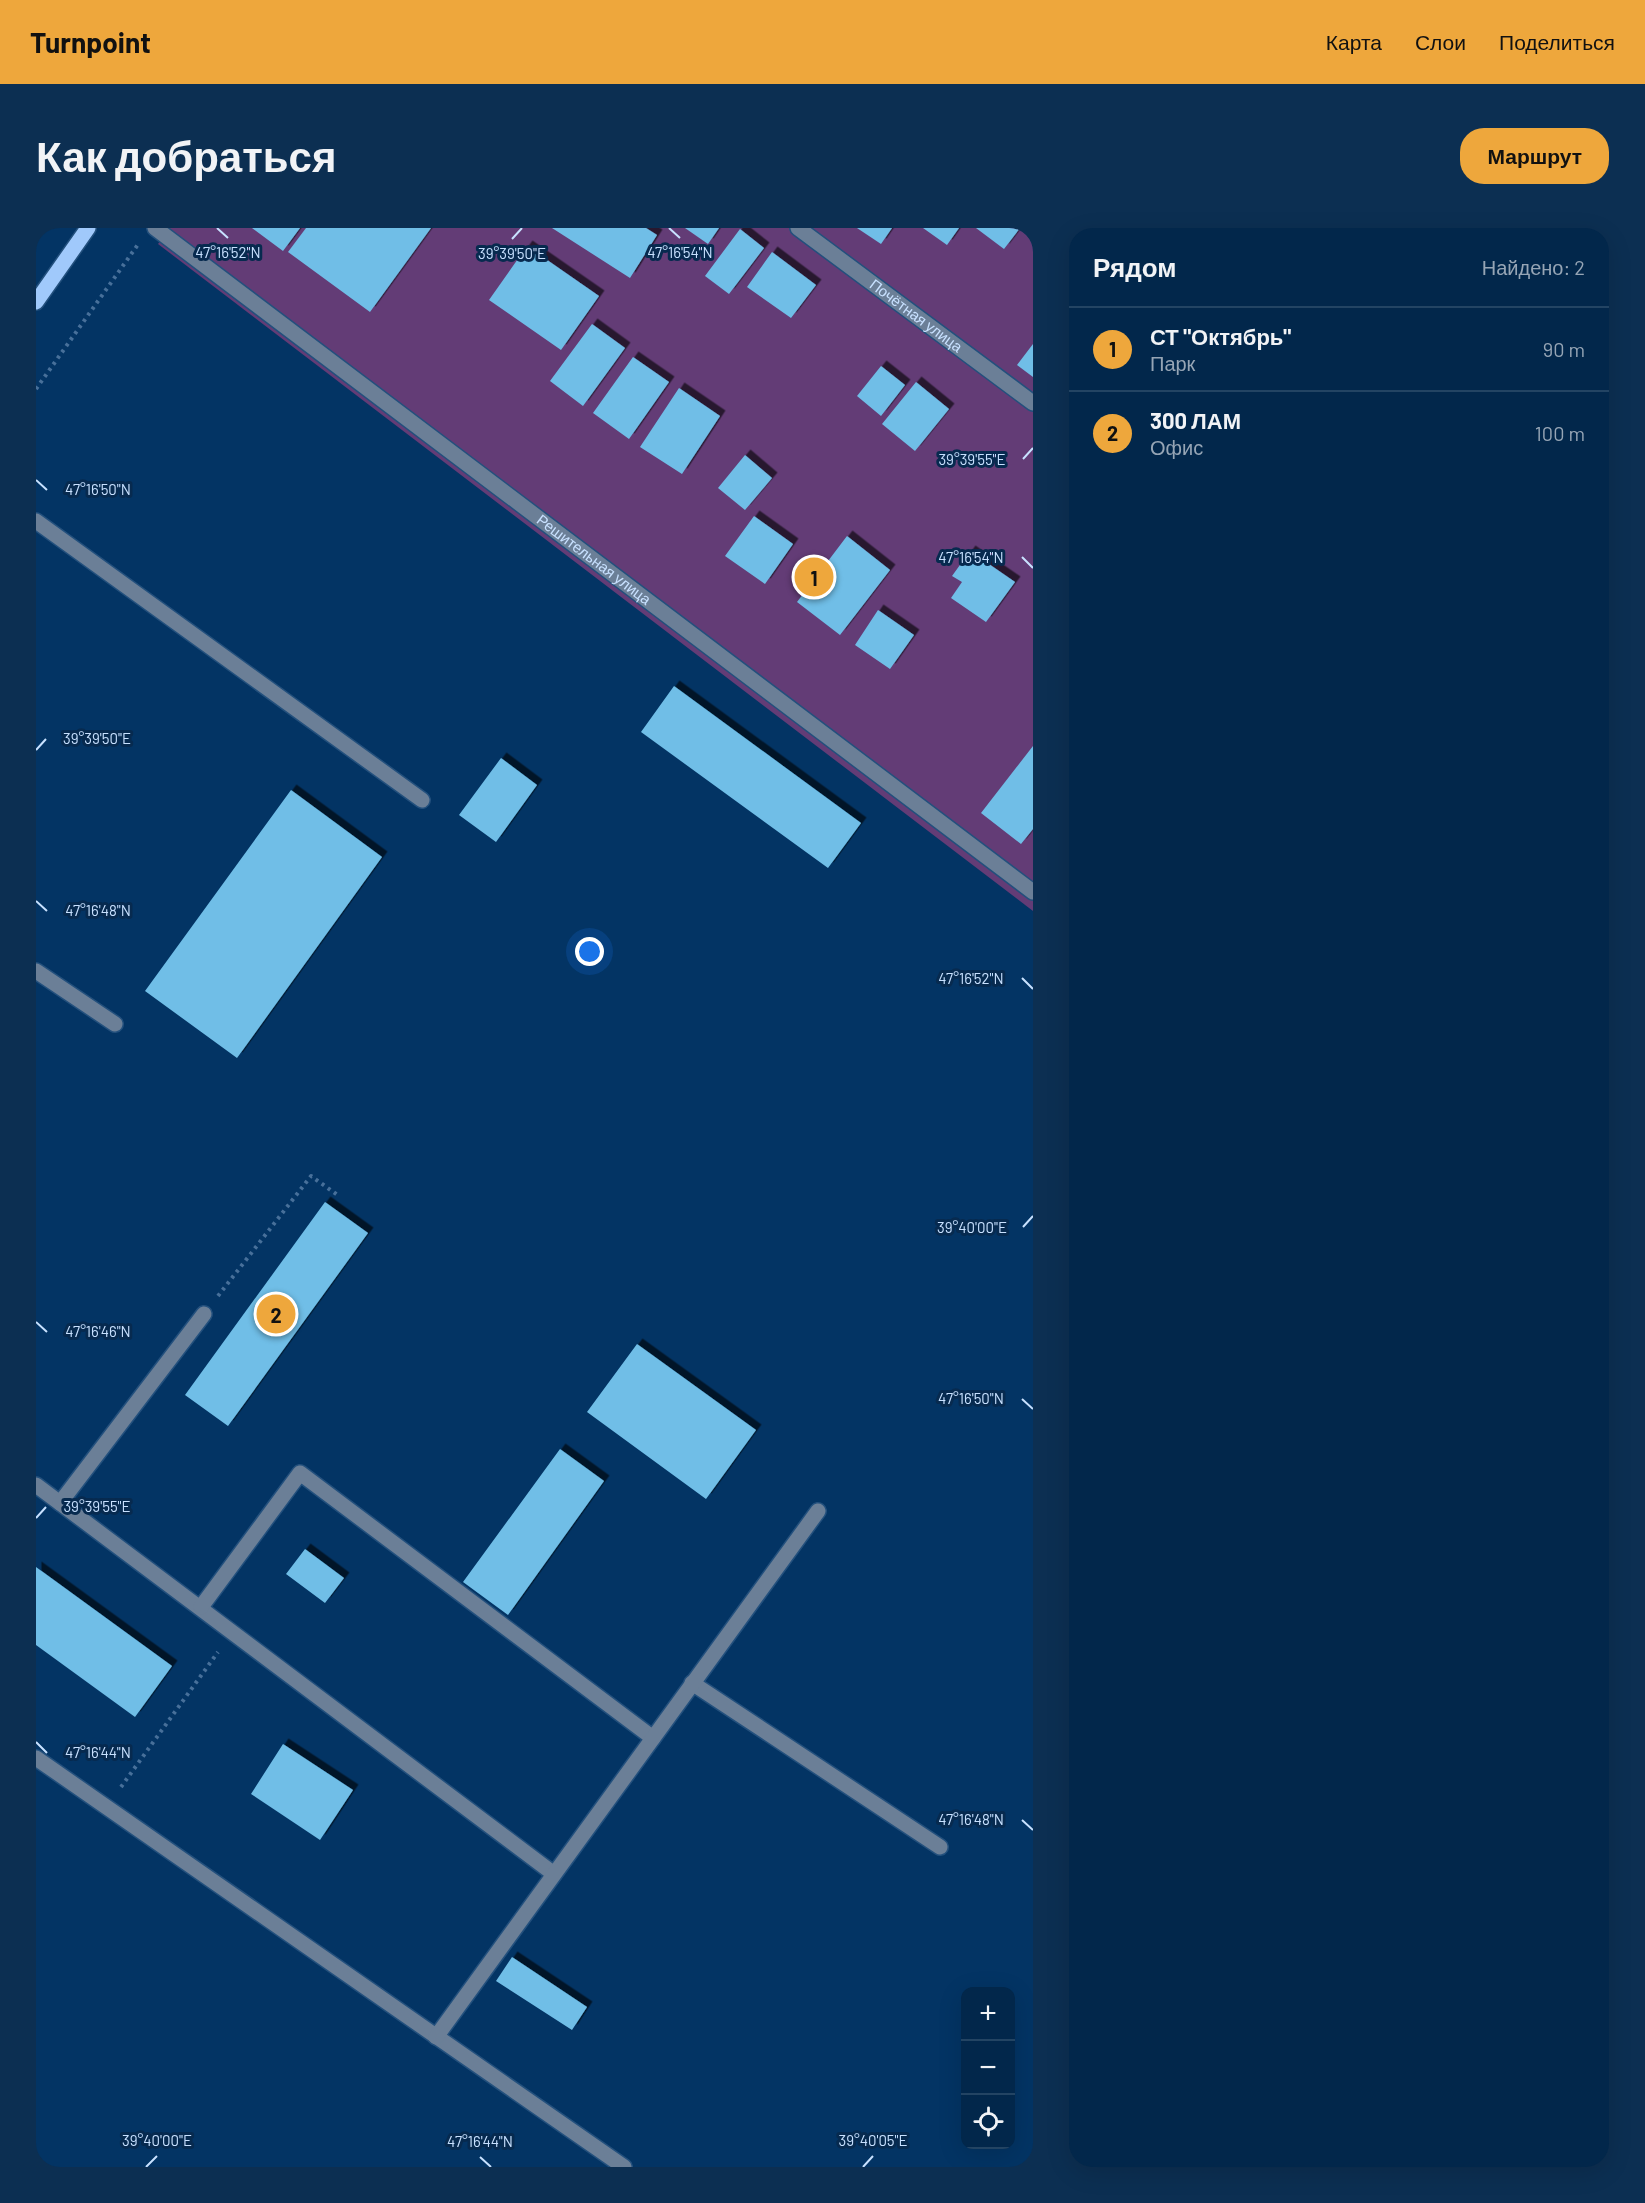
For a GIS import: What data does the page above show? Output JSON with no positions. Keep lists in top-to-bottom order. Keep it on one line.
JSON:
{"streets":{"lane":["Почётная улица","Решительная улица"]},"page":{"header":"Turnpoint","nav":["Карта","Слои","Поделиться"],"buttons":"Маршрут","title":"Как добраться","heading":["Рядом","Найдено: 2"],"list":[{"mark":"1","name":"СТ \"Октябрь\"","note":"Парк","value":"90 m"},{"mark":"2","name":"300 ЛАМ","note":"Офис","value":"100 m"}],"pins":["1","2"],"map_buttons":["+","−"]},"coordinates":["47°16'52\"N","47°16'54\"N","39°39'50\"E","39°39'55\"E","47°16'50\"N","47°16'48\"N","39°40'00\"E","47°16'46\"N","47°16'44\"N","39°40'05\"E"]}
